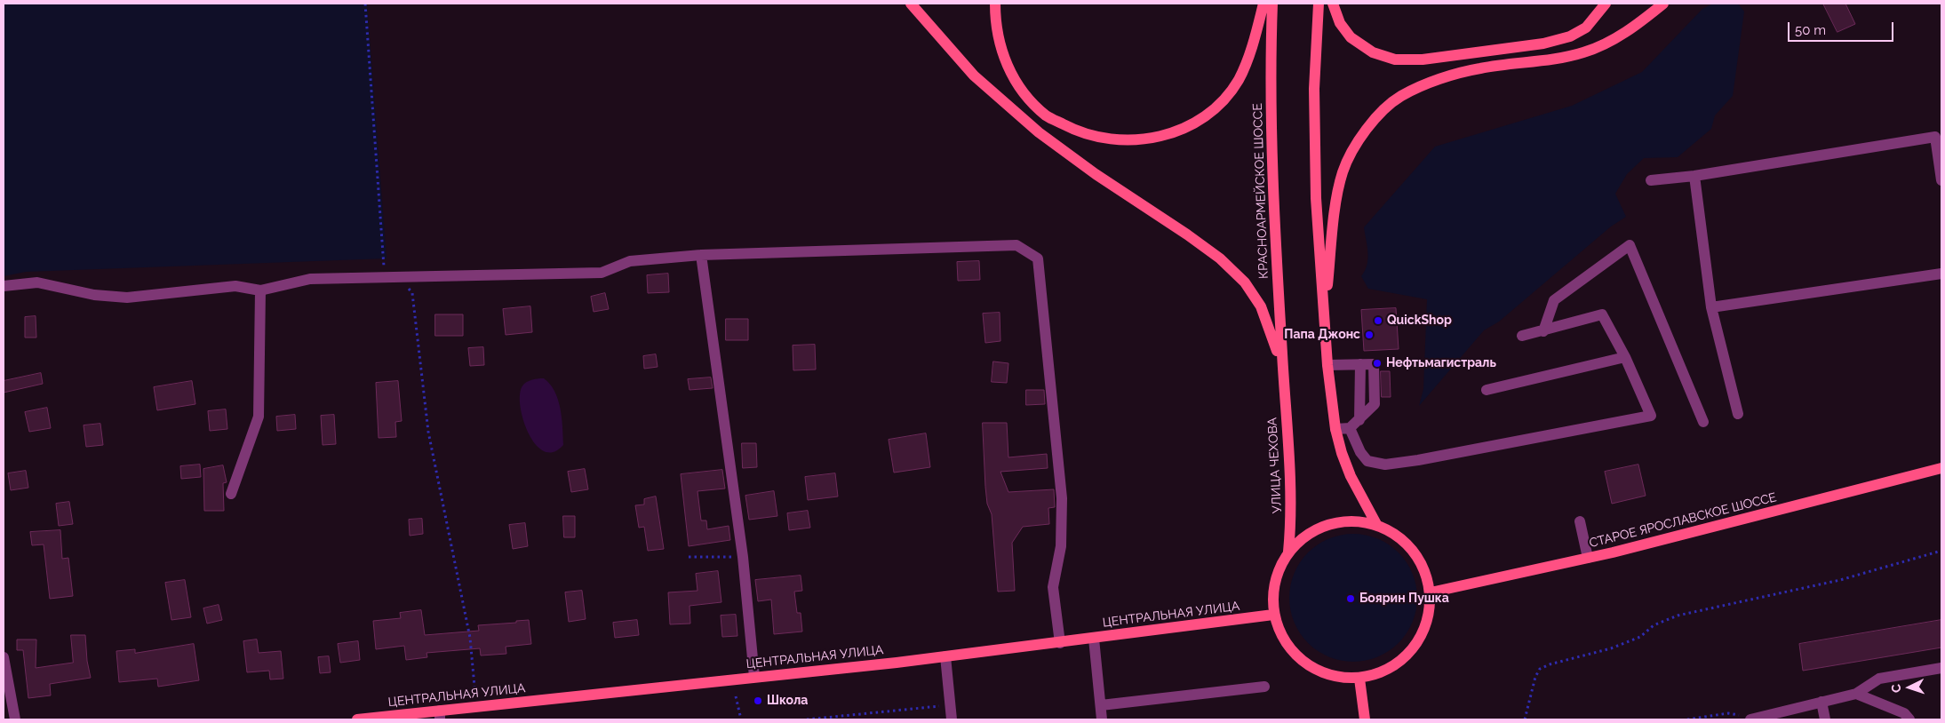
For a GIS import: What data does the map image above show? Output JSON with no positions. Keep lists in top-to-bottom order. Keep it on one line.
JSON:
{"streets":{"main road":["КРАСНОАРМЕЙСКОЕ ШОССЕ","УЛИЦА ЧЕХОВА","СТАРОЕ ЯРОСЛАВСКОЕ ШОССЕ","ЦЕНТРАЛЬНАЯ УЛИЦА"]},"crossings":[["КРАСНОАРМЕЙСКОЕ ШОССЕ","УЛИЦА ЧЕХОВА"],["УЛИЦА ЧЕХОВА","СТАРОЕ ЯРОСЛАВСКОЕ ШОССЕ"],["УЛИЦА ЧЕХОВА","ЦЕНТРАЛЬНАЯ УЛИЦА"],["СТАРОЕ ЯРОСЛАВСКОЕ ШОССЕ","ЦЕНТРАЛЬНАЯ УЛИЦА"]],"places":["QuickShop","Папа Джонс","Нефтьмагистраль","Боярин Пушка","Школа"],"scale_bar":"50 m","north":"left"}
